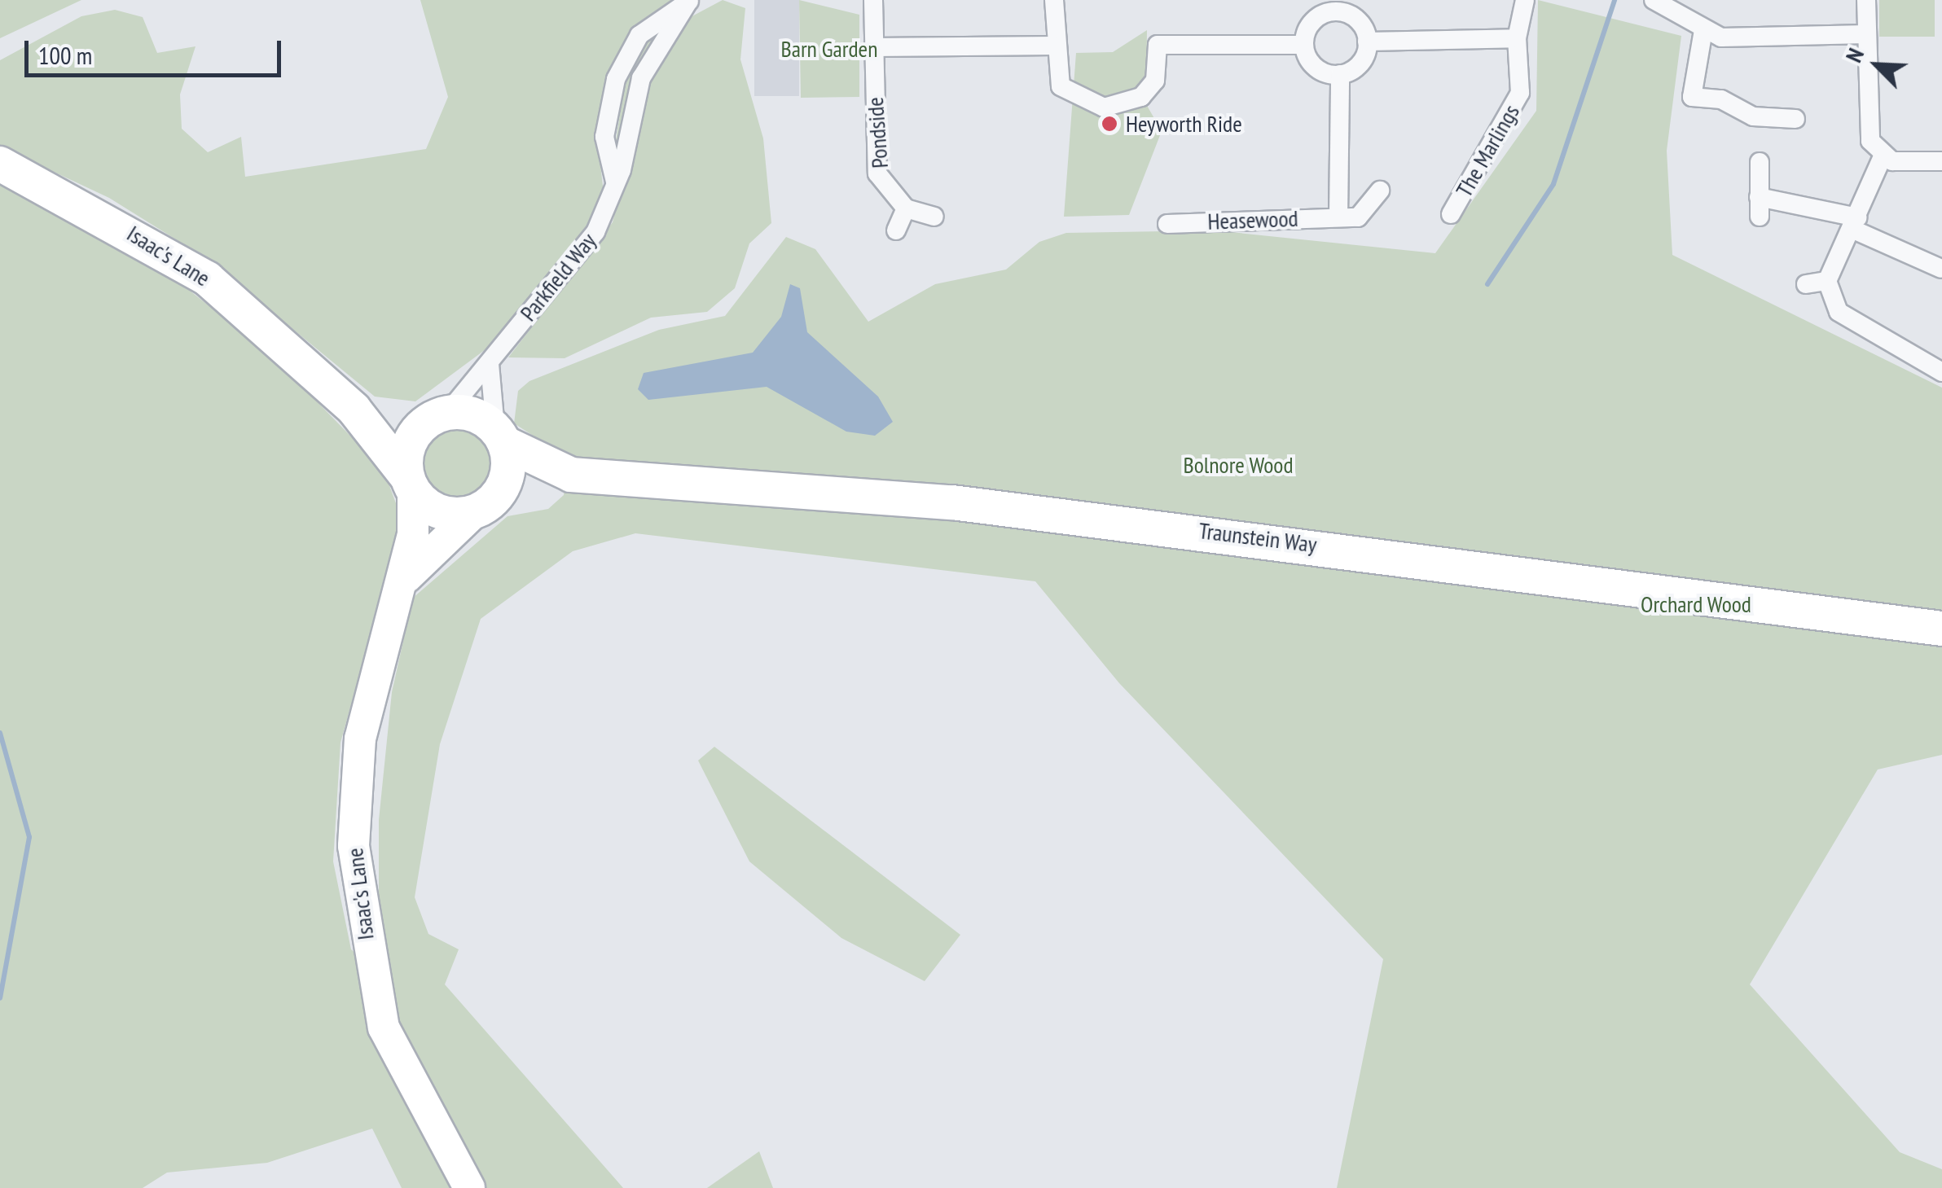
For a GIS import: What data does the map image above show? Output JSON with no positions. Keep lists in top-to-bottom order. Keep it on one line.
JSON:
{"streets":{"highway":["Isaac's Lane","Traunstein Way"],"street":["Pondside","The Marlings","Heasewood","Parkfield Way"]},"crossings":[["Isaac's Lane","Parkfield Way"],["Isaac's Lane","Traunstein Way"],["Parkfield Way","Traunstein Way"]],"parks":["Barn Garden","Bolnore Wood","Orchard Wood"],"places":["Heyworth Ride"],"scale_bar":"100 m","north":"top left"}
